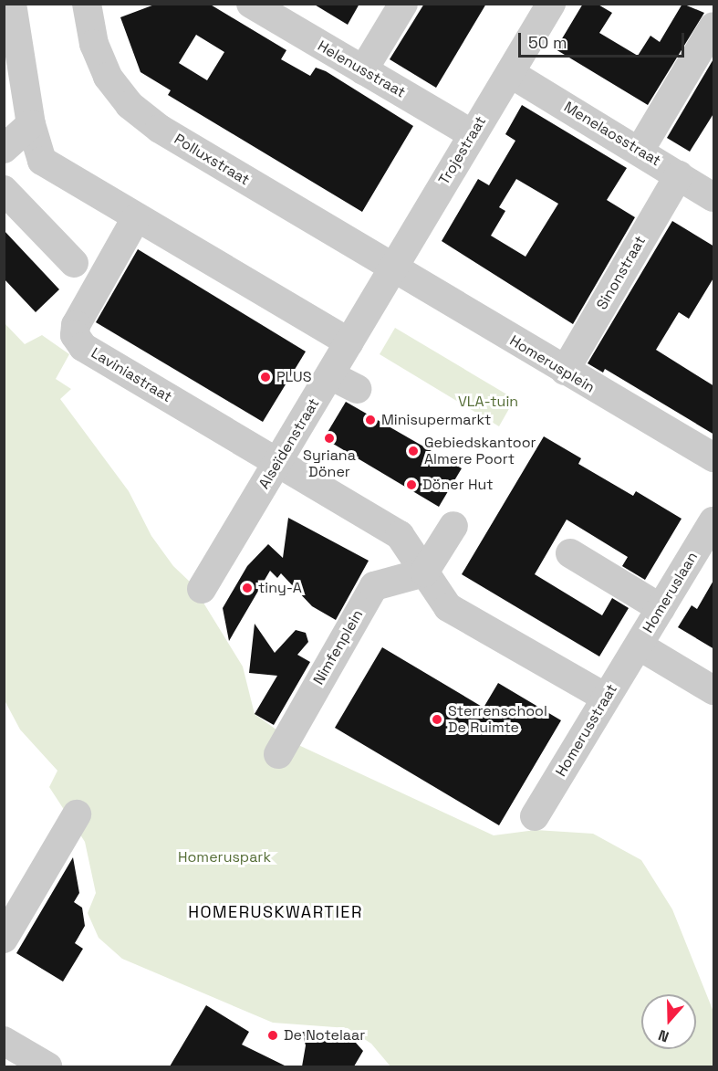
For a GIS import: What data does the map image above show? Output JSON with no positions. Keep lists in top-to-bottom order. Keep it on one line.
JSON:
{"streets":{"street":["Helenusstraat","Menelaosstraat","Trojestraat","Polluxstraat","Sinonstraat","Homerusplein","Laviniastraat","Alseïdenstraat","Homeruslaan","Nimfenplein","Homerusstraat"]},"crossings":[["Helenusstraat","Trojestraat"],["Menelaosstraat","Trojestraat"],["Menelaosstraat","Sinonstraat"],["Trojestraat","Polluxstraat"],["Trojestraat","Homerusplein"],["Trojestraat","Alseïdenstraat"],["Polluxstraat","Homerusplein"],["Sinonstraat","Homerusplein"],["Laviniastraat","Alseïdenstraat"],["Homeruslaan","Homerusstraat"]],"districts":["HOMERUSKWARTIER"],"parks":["VLA-tuin","Homeruspark"],"places":["PLUS","Minisupermarkt","Syriana Döner","Gebiedskantoor Almere Poort","Döner Hut","tiny-A","Sterrenschool De Ruimte","De Notelaar"],"scale_bar":"50 m","north":"bottom"}
